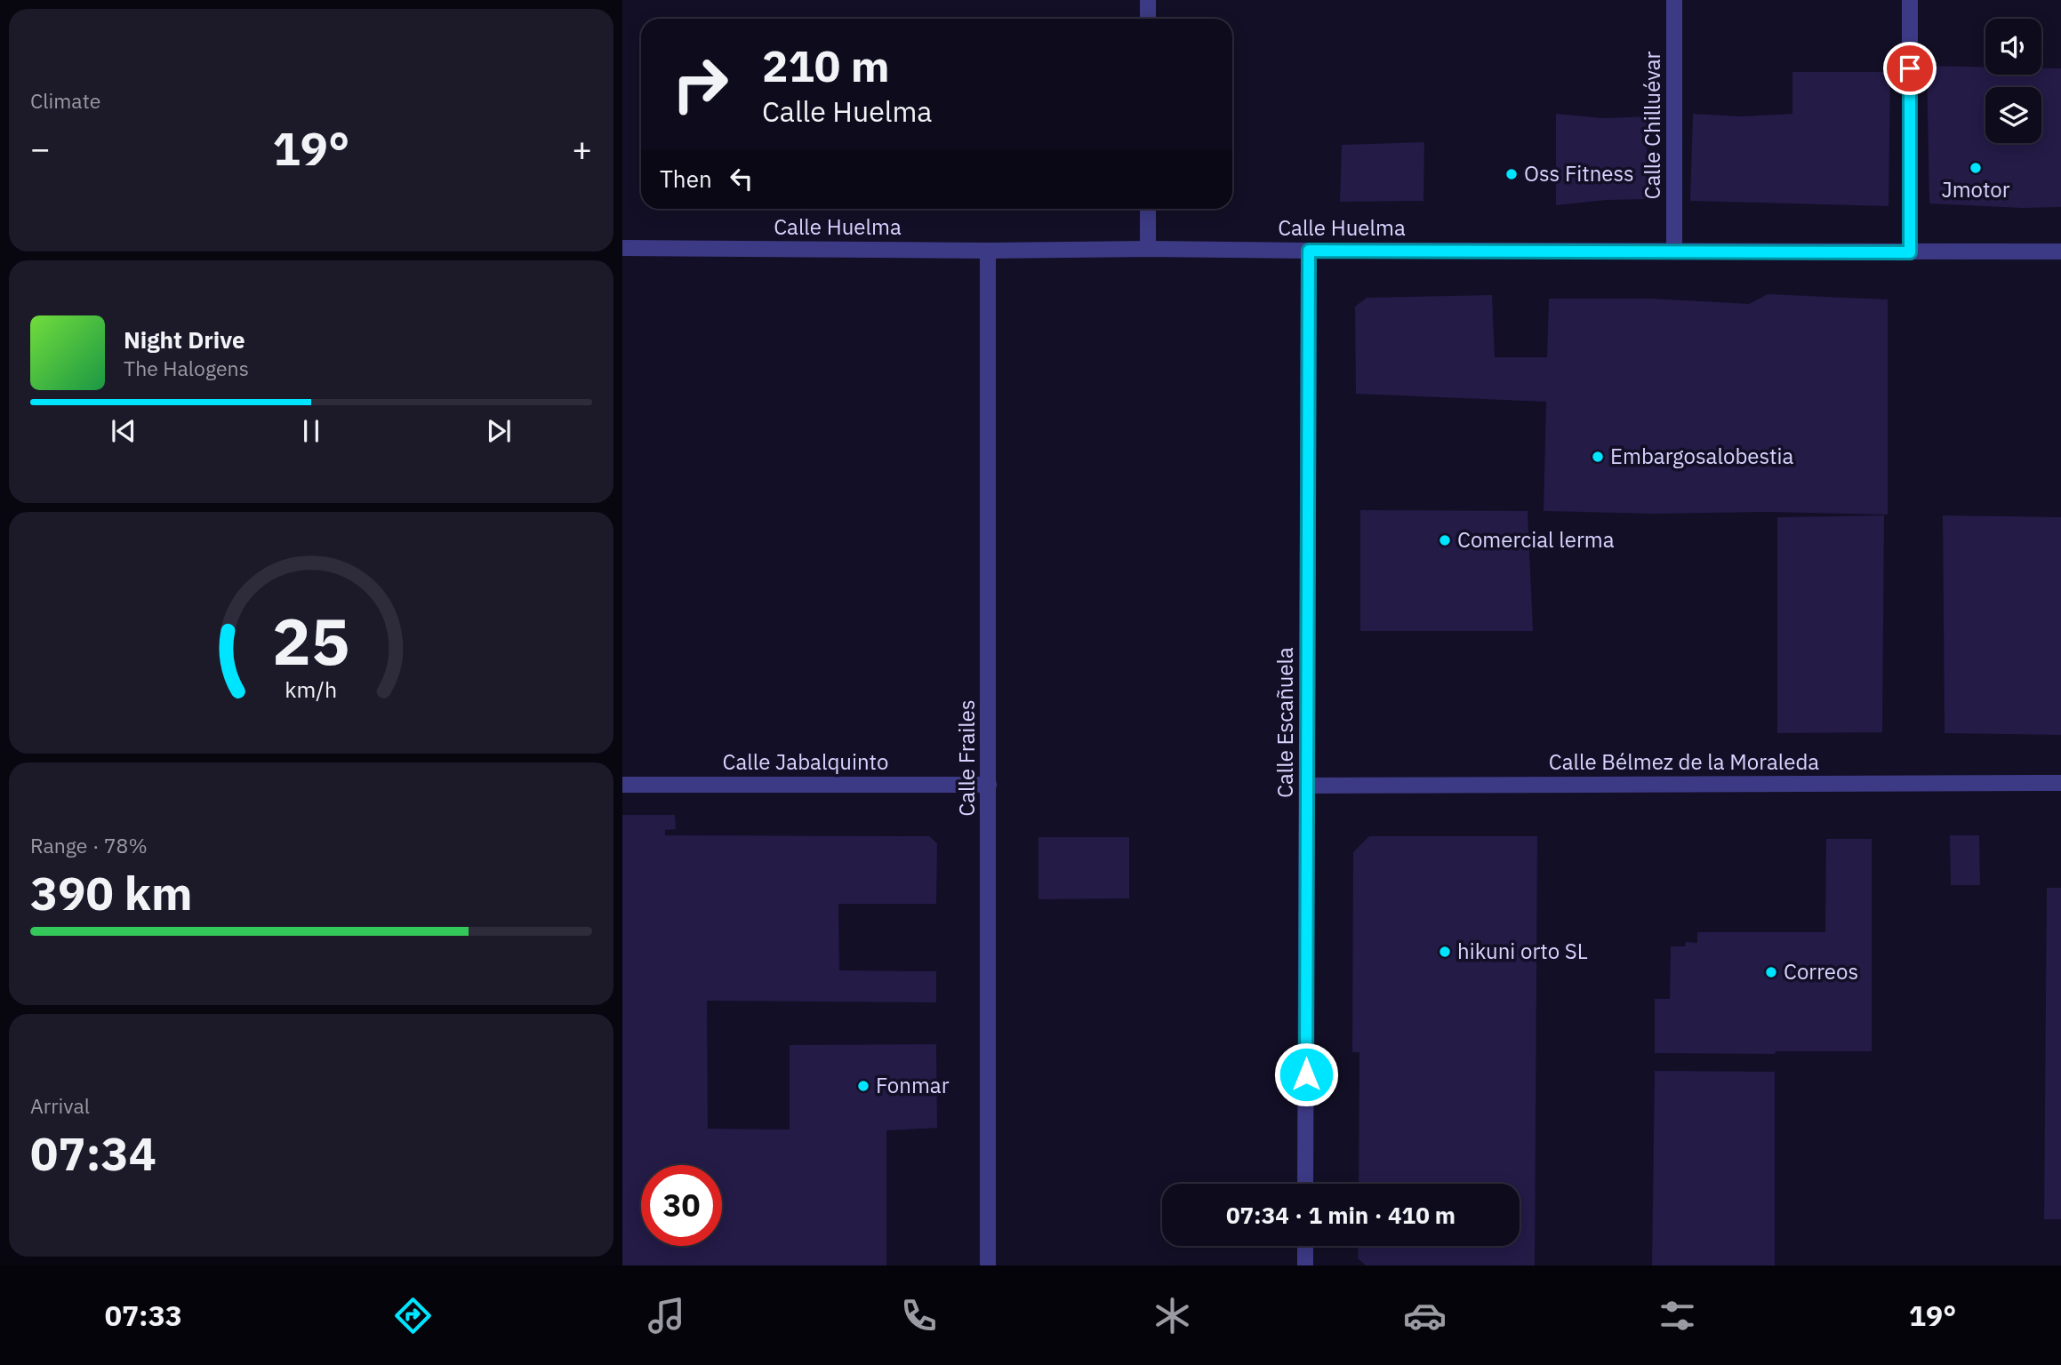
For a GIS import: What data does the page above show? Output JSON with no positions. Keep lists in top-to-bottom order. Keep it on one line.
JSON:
{"streets":{"street":["Calle Chilluévar","Calle Huelma","Calle Escañuela","Calle Frailes","Calle Jabalquinto","Calle Bélmez de la Moraleda"]},"crossings":[["Calle Chilluévar","Calle Huelma"],["Calle Huelma","Calle Escañuela"],["Calle Huelma","Calle Frailes"],["Calle Escañuela","Calle Bélmez de la Moraleda"],["Calle Frailes","Calle Jabalquinto"]],"places":["Jmotor","Oss Fitness","Embargosalobestia","Comercial lerma","hikuni orto SL","Correos","Fonmar"],"page":{"tile":["Climate",["Range · 78%","390 km"],["Arrival","07:34"]],"turn":["210 m","Calle Huelma"],"heat":["−","19°","+"],"then":"Then","song":["Night Drive","The Halogens"],"limit":"30","trip":"07:34 · 1 min · 410 m","tabs":["07:33","19°"],"gauge":["25","km/h"]}}
